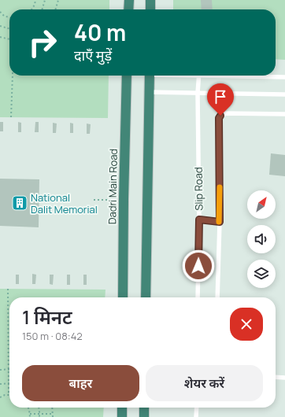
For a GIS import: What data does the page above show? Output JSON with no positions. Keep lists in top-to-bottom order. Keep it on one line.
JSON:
{"streets":{"highway":["Dadri Main Road"],"lane":["Slip Road"]},"places":{"building":["National Dalit Memorial"]},"north":"top right","page":{"turn":["40 m","दाएँ मुड़ें"],"heading":["1 मिनट","150 m · 08:42"],"buttons":["बाहर","शेयर करें"]}}
